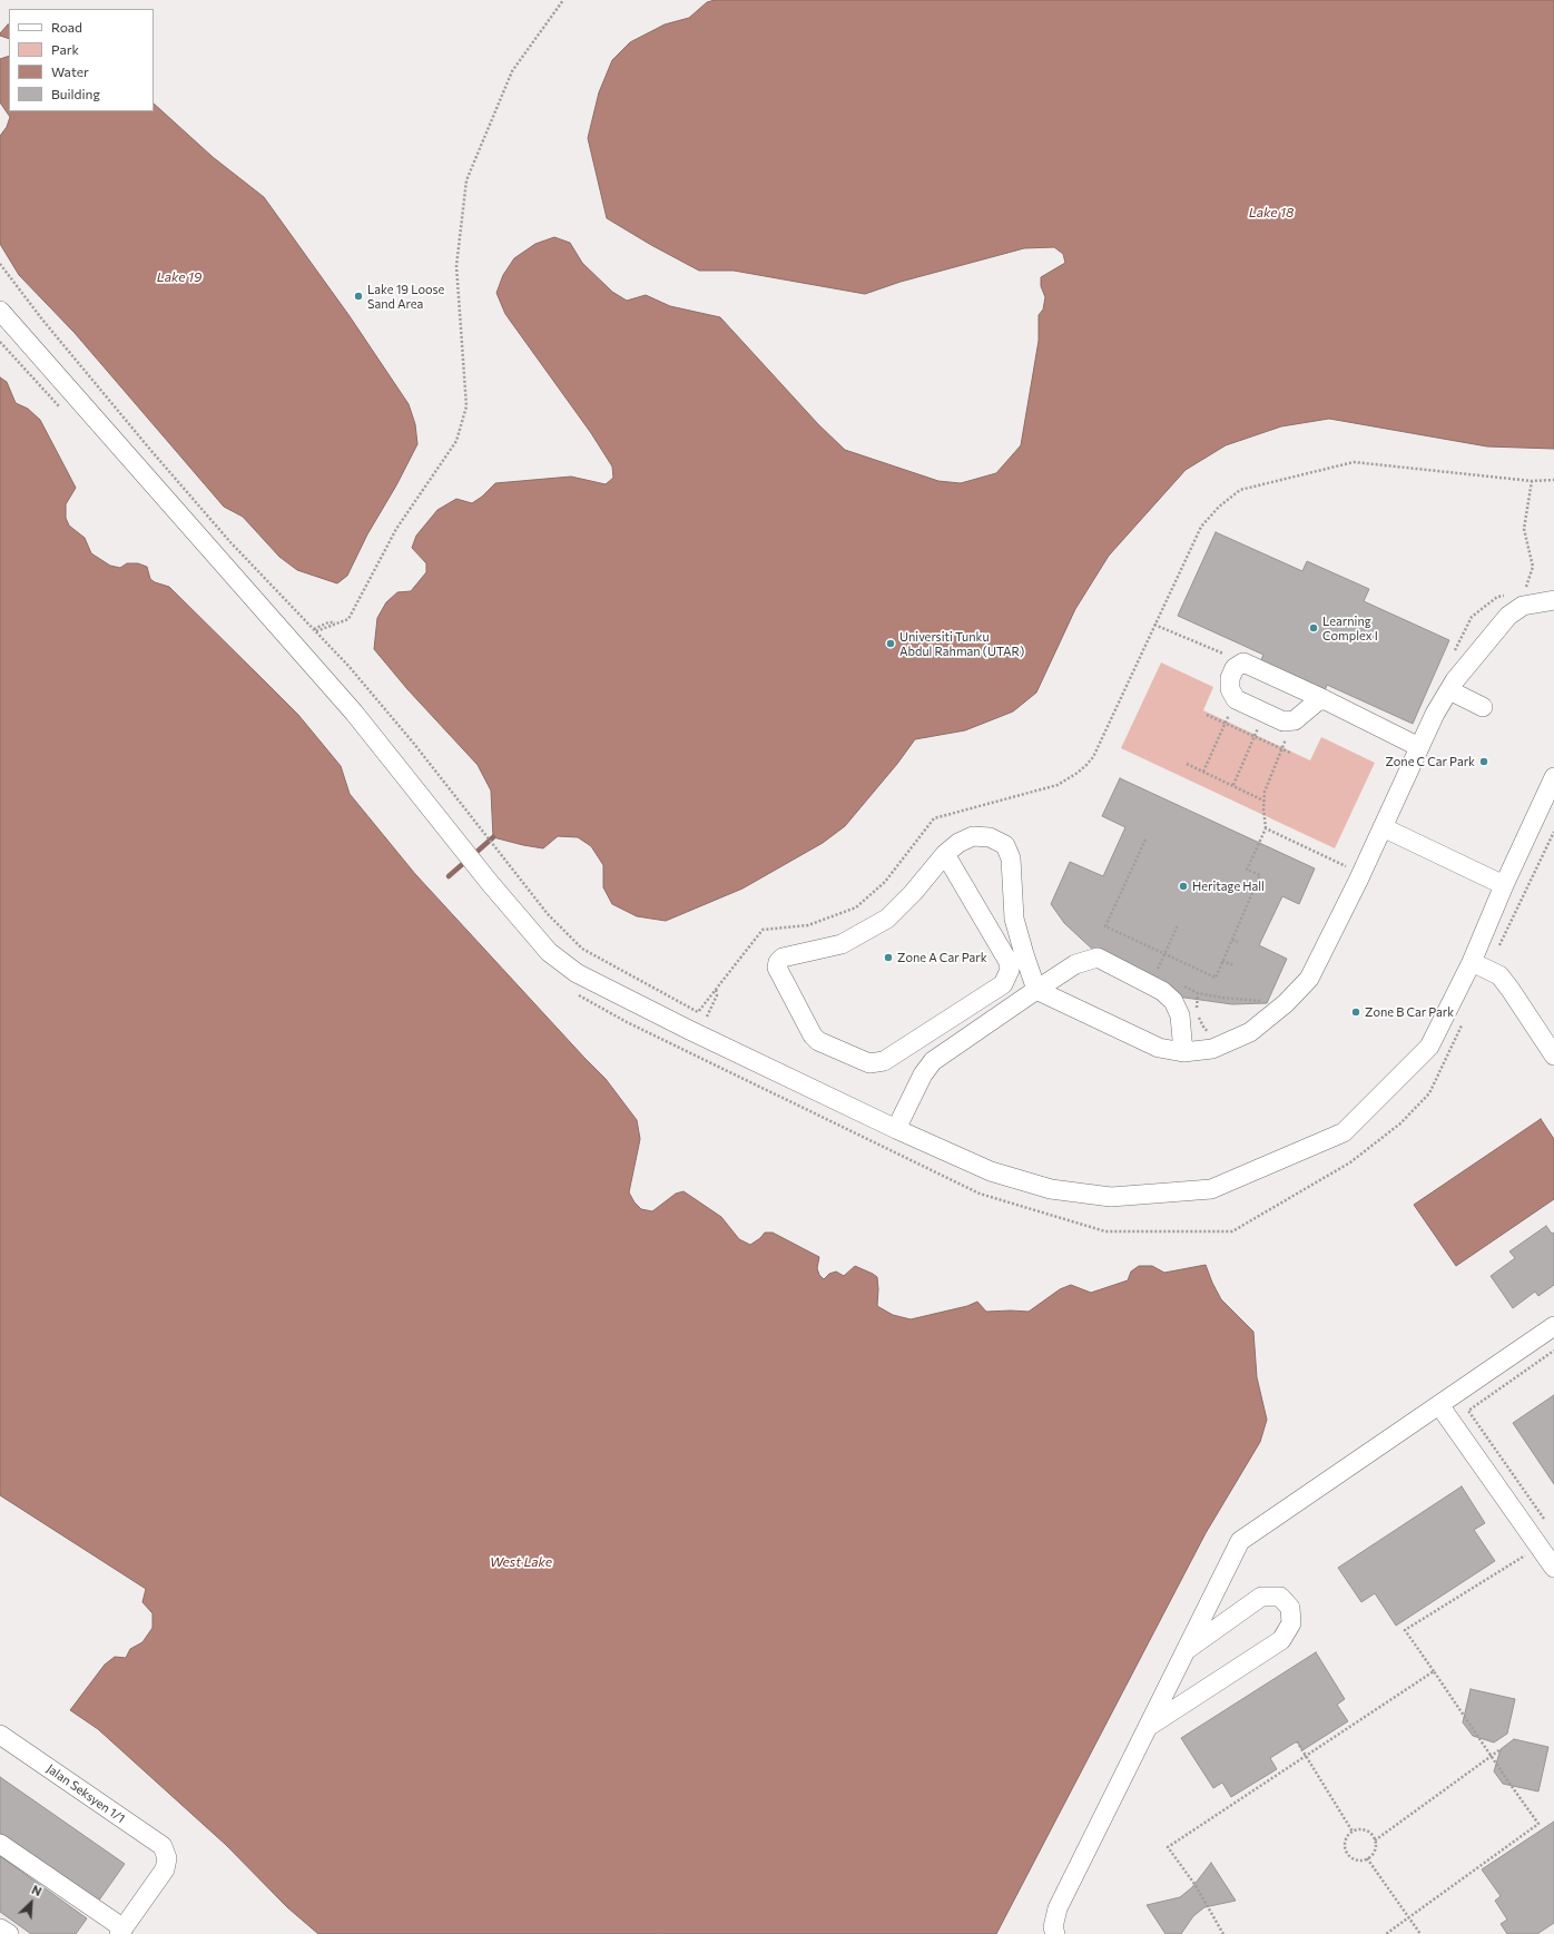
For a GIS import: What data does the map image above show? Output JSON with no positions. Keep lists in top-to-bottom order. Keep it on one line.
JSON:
{"streets":{"street":["Jalan Seksyen 1/1"]},"water":["Lake 18","Lake 19","West Lake"],"places":["Lake 19 Loose Sand Area","Learning Complex I","Universiti Tunku Abdul Rahman (UTAR)","Zone C Car Park","Heritage Hall","Zone A Car Park","Zone B Car Park"],"legend":["Road","Park","Water","Building"],"north":"top right"}
